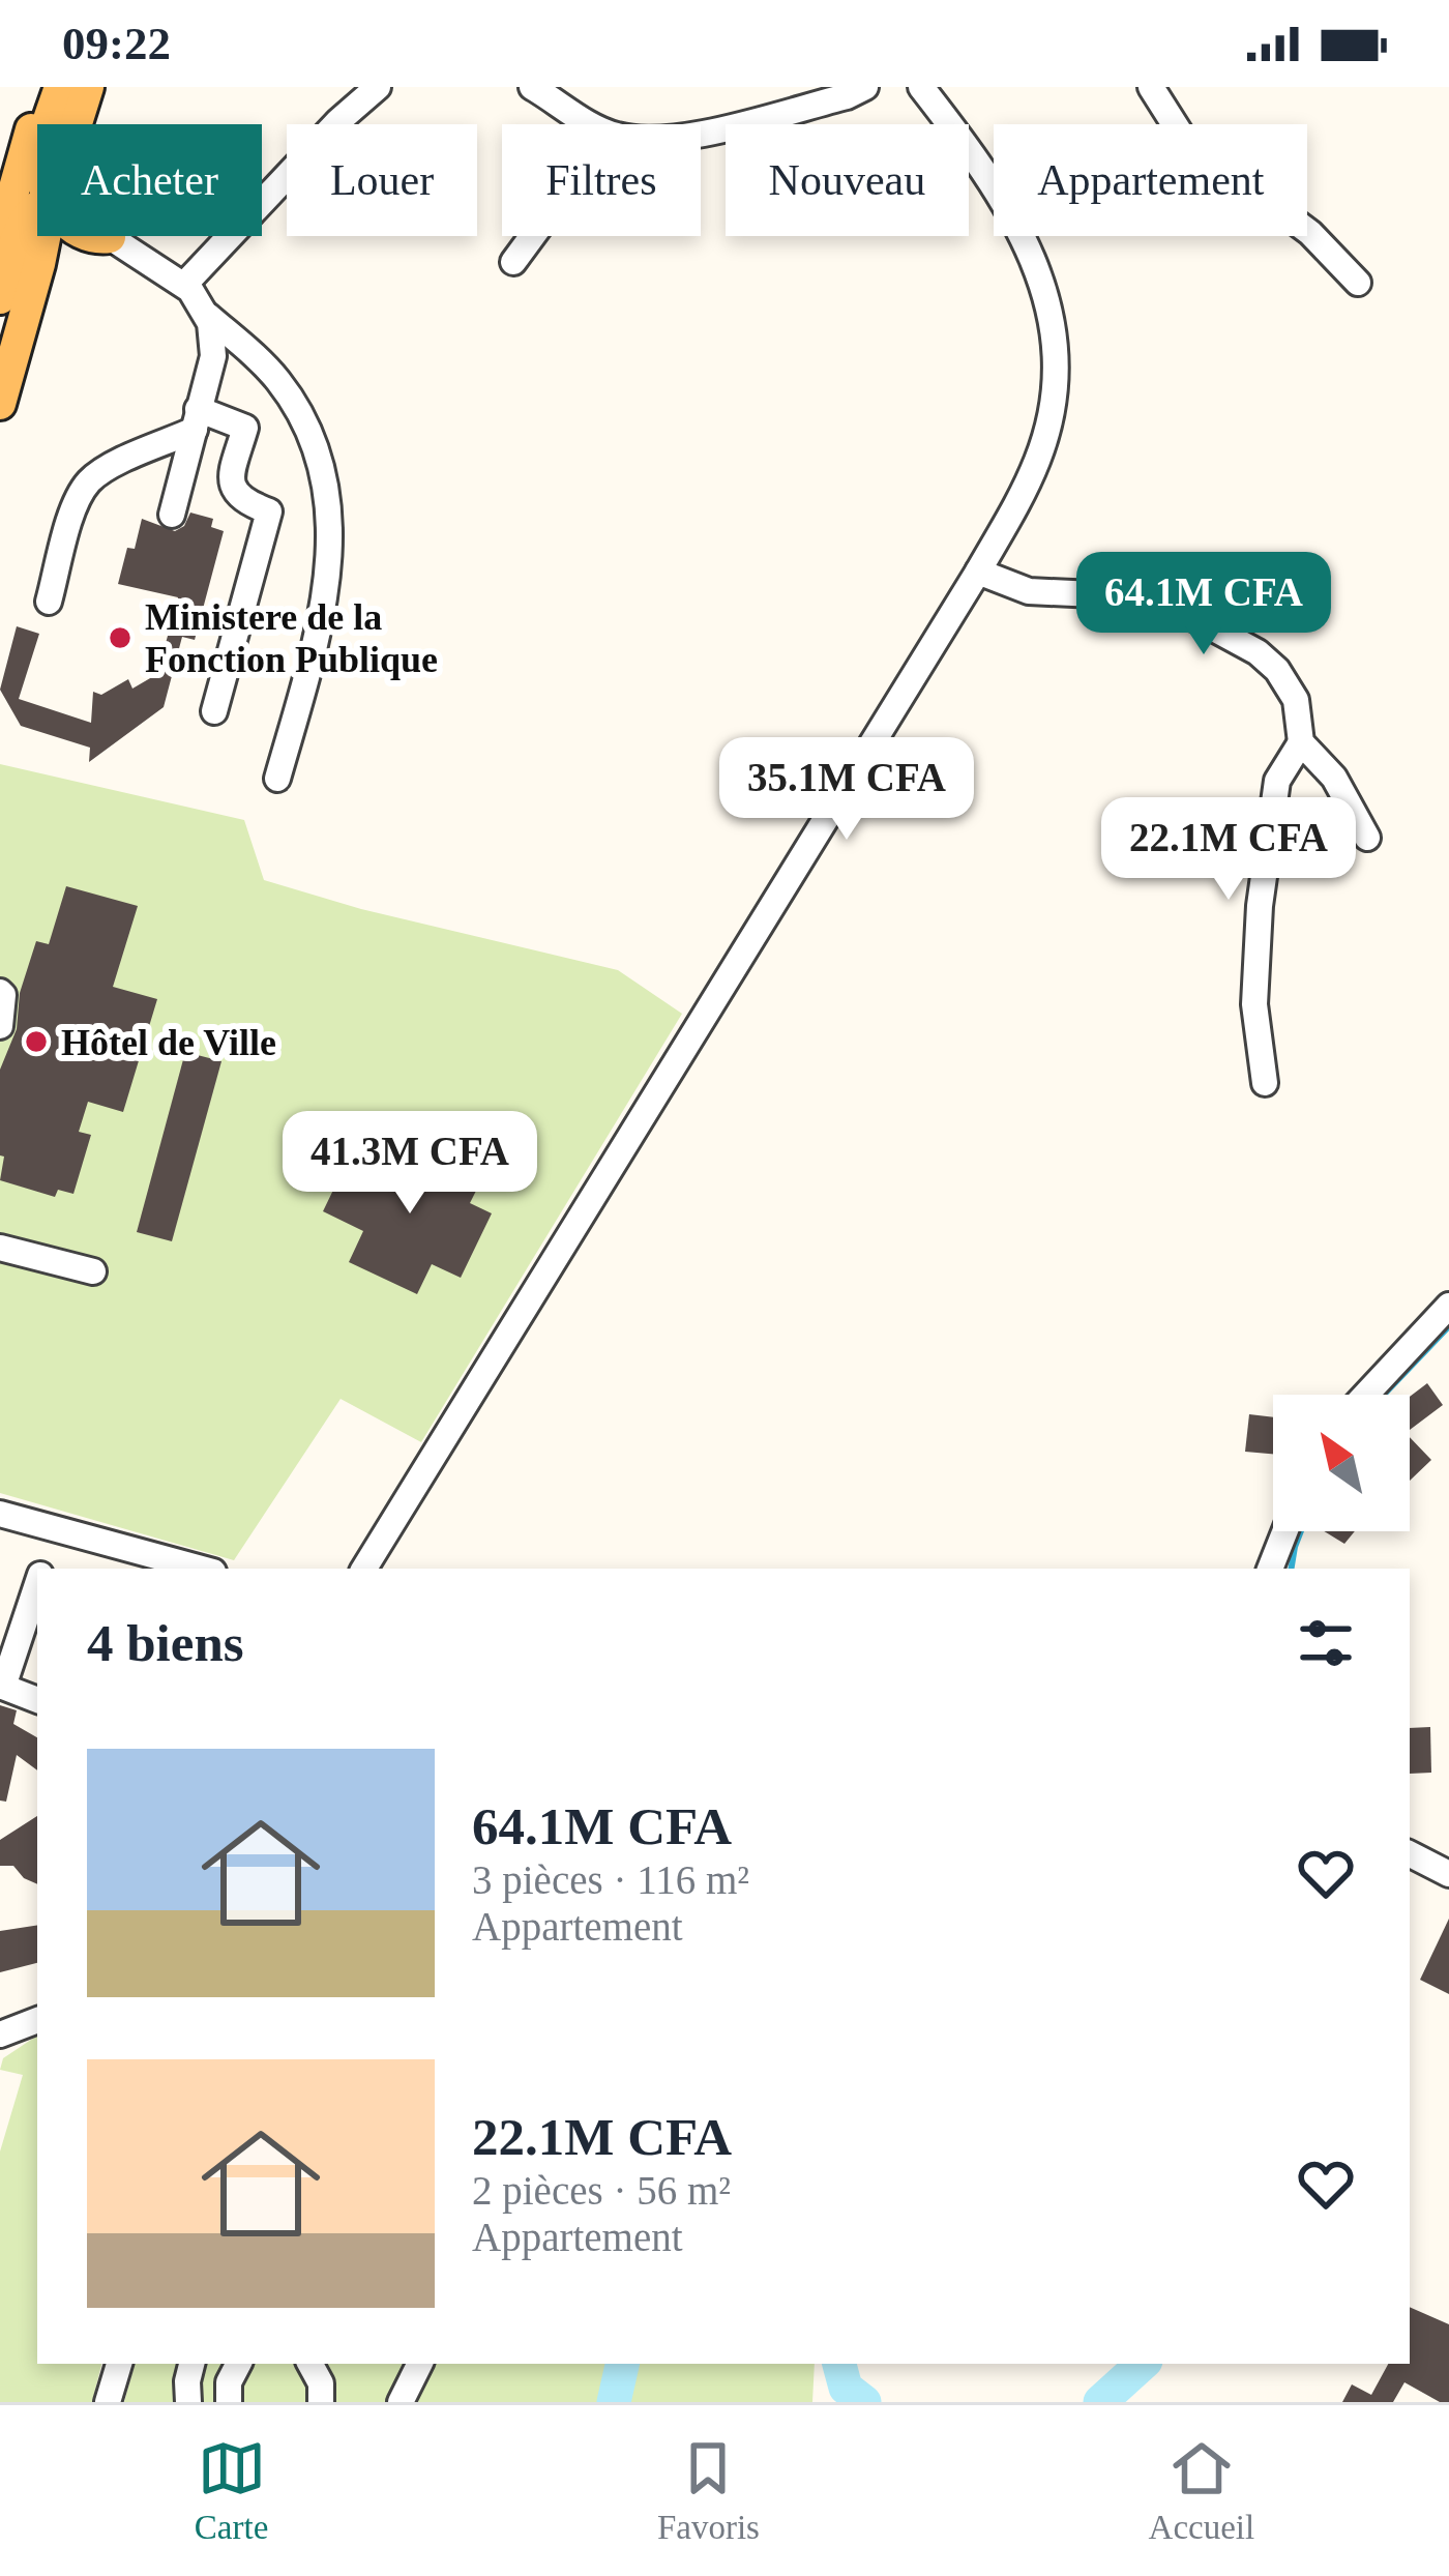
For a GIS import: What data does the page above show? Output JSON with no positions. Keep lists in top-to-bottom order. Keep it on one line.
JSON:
{"places":["Ministere de la Fonction Publique","Hôtel de Ville"],"north":"top left","page":{"status":"09:22","chip":["Acheter","Louer","Filtres","Nouveau","Appartement"],"price":["64.1M CFA","35.1M CFA","22.1M CFA","41.3M CFA"],"heading":"4 biens","list":[{"name":"64.1M CFA","note":"3 pièces · 116 m² · Appartement"},{"name":"22.1M CFA","note":"2 pièces · 56 m² · Appartement"}],"tabs":["Carte","Favoris","Accueil"]}}
